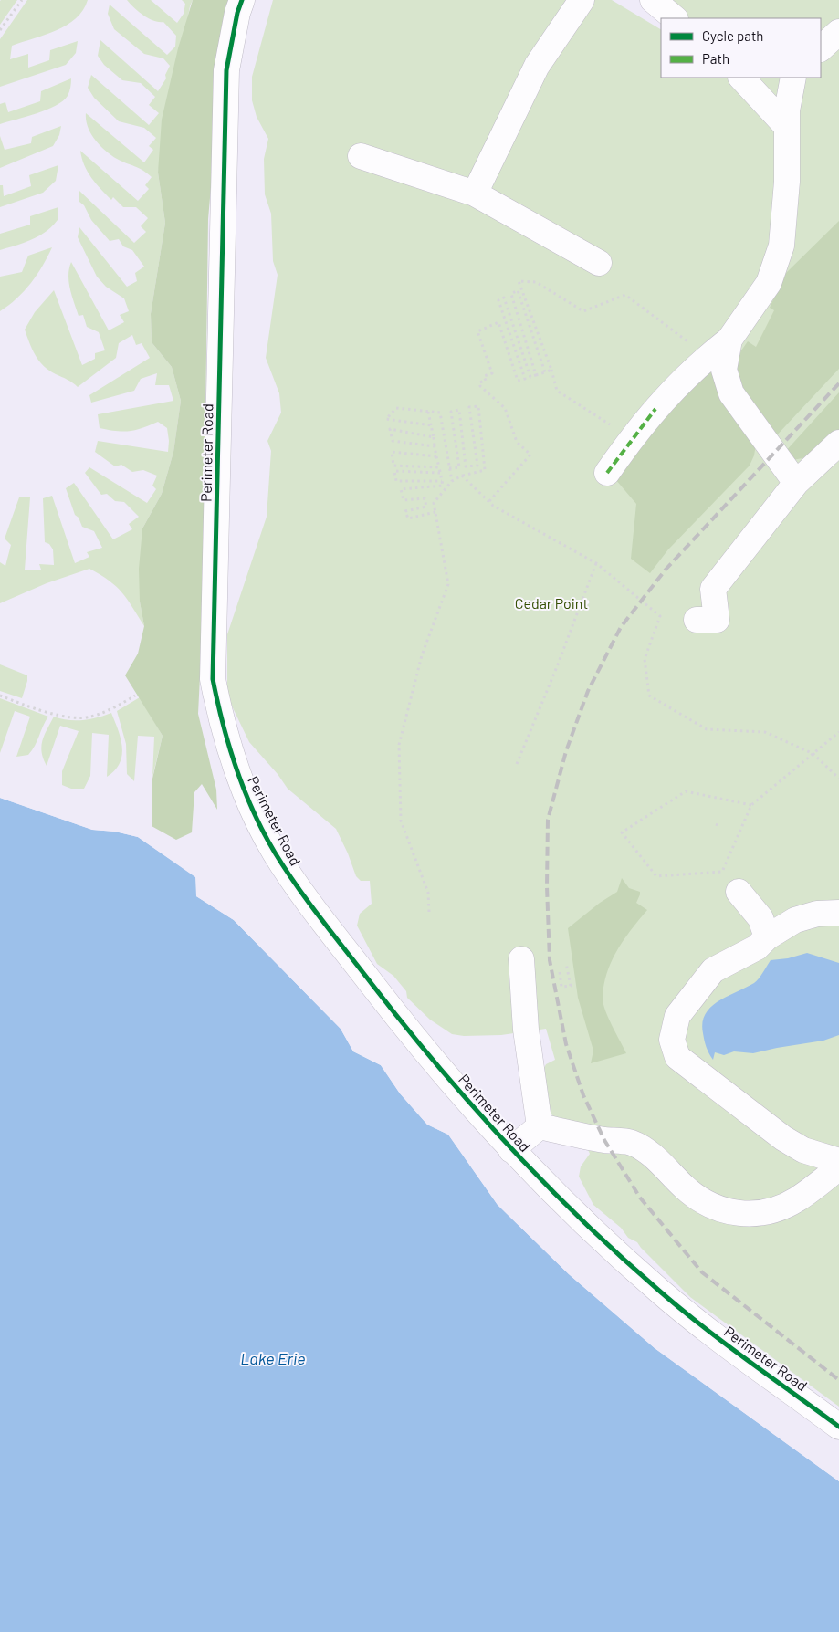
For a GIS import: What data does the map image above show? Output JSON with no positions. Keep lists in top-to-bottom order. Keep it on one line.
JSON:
{"streets":{"street":["Perimeter Road"]},"water":["Lake Erie"],"parks":["Cedar Point"],"legend":["Cycle path","Path"]}
